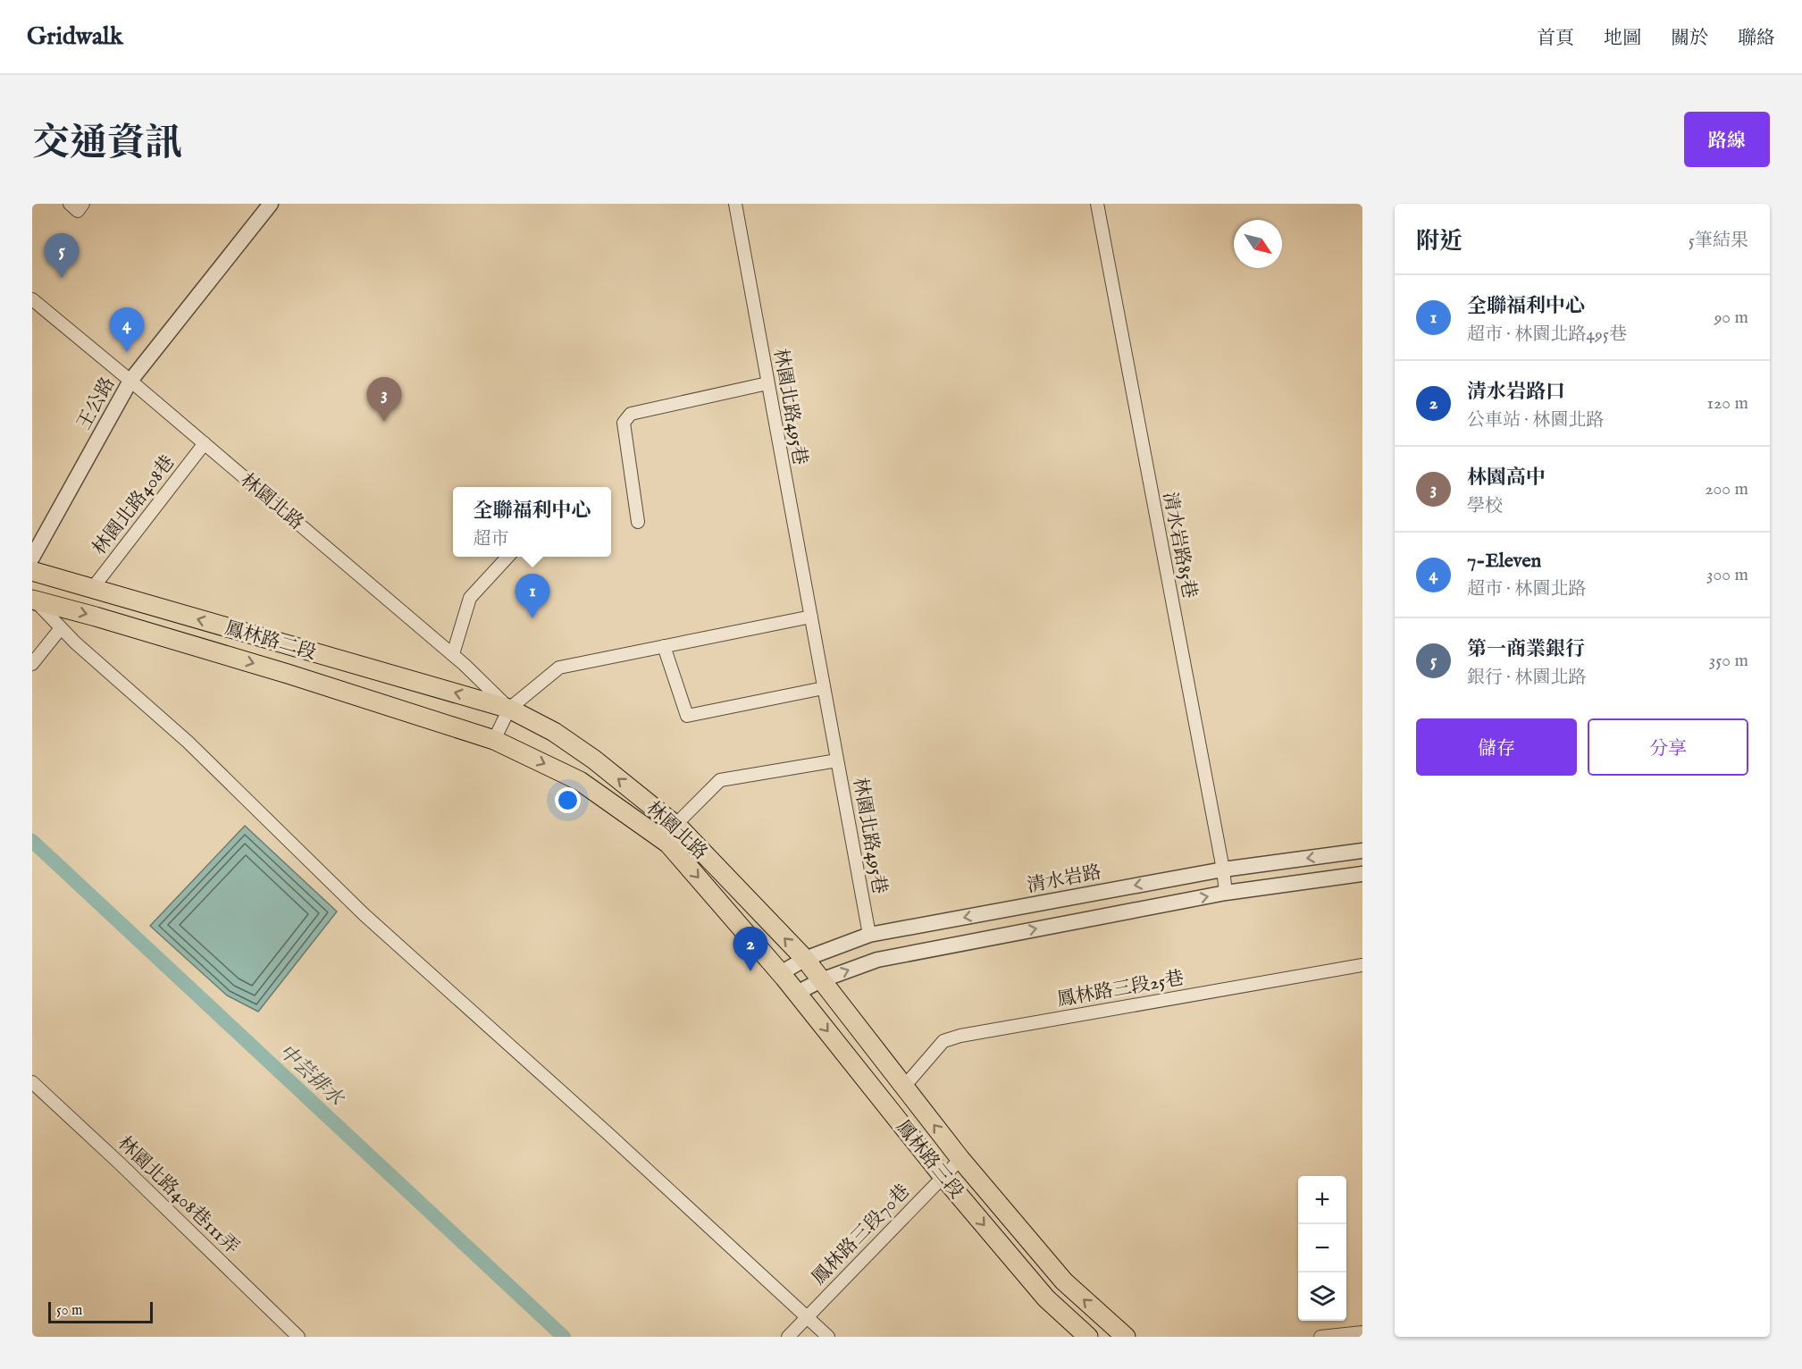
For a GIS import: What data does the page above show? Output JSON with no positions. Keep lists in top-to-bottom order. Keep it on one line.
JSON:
{"streets":{"main road":["林園北路","鳳林路二段","鳳林路三段"],"street":["王公路","林園北路495巷","林園北路408巷","清水岩路85巷","清水岩路","鳳林路三段25巷","林園北路408巷111弄","鳳林路三段70巷"]},"crossings":[["王公路","林園北路"],["林園北路495巷","清水岩路"],["林園北路","林園北路408巷"],["林園北路","鳳林路二段"],["林園北路","清水岩路"],["林園北路","鳳林路三段"],["林園北路408巷","鳳林路二段"],["清水岩路85巷","清水岩路"],["清水岩路","鳳林路三段"],["鳳林路三段25巷","鳳林路三段"],["鳳林路三段","鳳林路三段70巷"]],"water":["中芸排水"],"scale_bar":"50 m","north":"bottom right","page":{"header":"Gridwalk","nav":["首頁","地圖","關於","聯絡"],"title":"交通資訊","buttons":["路線",["儲存","分享"]],"heading":["附近","5筆結果"],"pins":["5","4","3","1","2"],"list":[{"mark":"1","name":"全聯福利中心","note":"超市 · 林園北路495巷","value":"90 m"},{"mark":"2","name":"清水岩路口","note":"公車站 · 林園北路","value":"120 m"},{"mark":"3","name":"林園高中","note":"學校","value":"200 m"},{"mark":"4","name":"7-Eleven","note":"超市 · 林園北路","value":"300 m"},{"mark":"5","name":"第一商業銀行","note":"銀行 · 林園北路","value":"350 m"}],"popup":["全聯福利中心","超市"],"map_buttons":["+","−"],"scale":"50 m"}}
